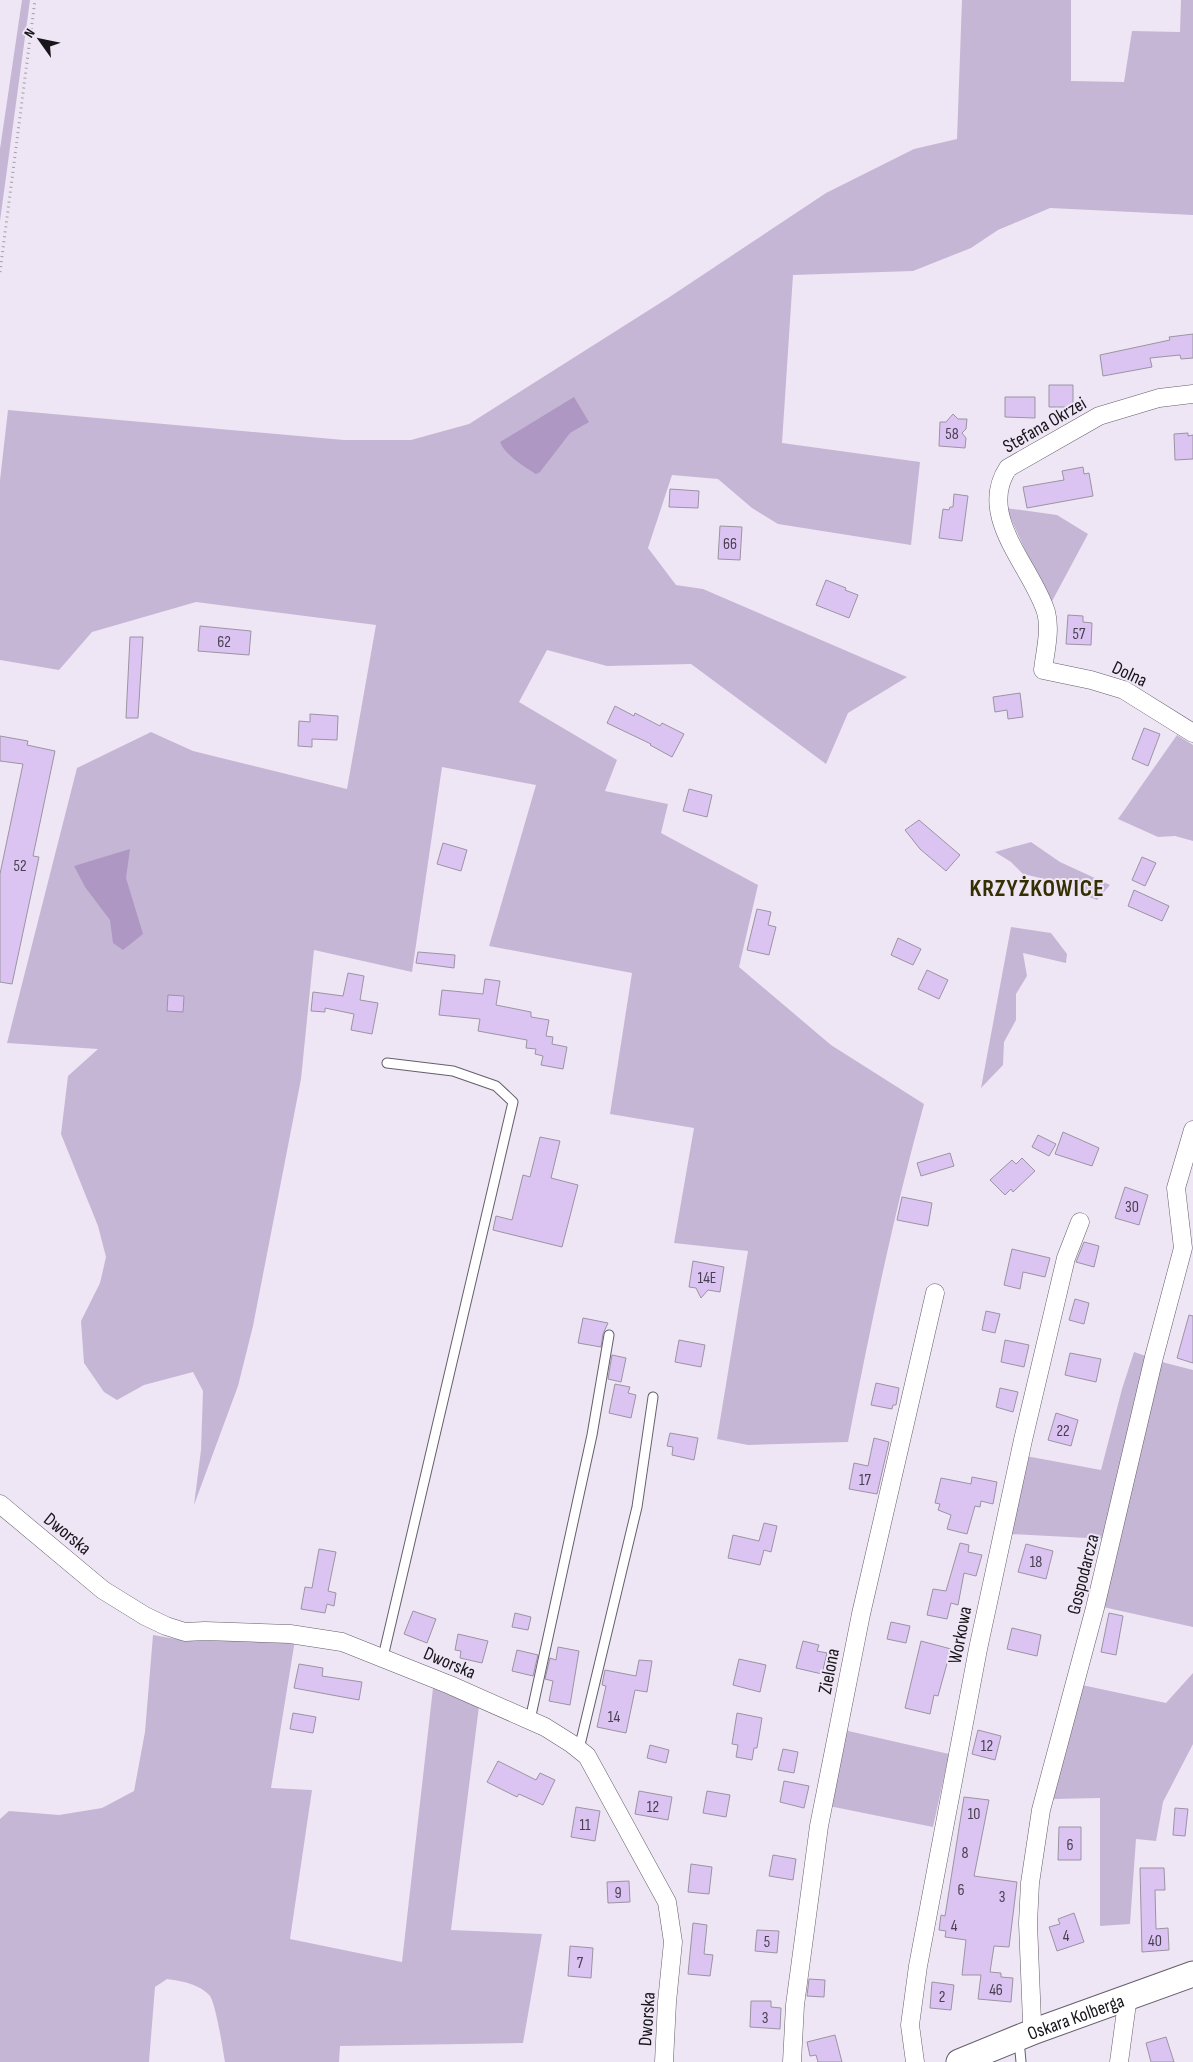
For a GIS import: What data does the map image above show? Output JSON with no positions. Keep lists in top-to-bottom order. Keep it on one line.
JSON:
{"streets":{"main road":["Oskara Kolberga"],"street":["Stefana Okrzei","Dolna","Dworska","Gospodarcza","Workowa","Zielona"]},"crossings":[["Stefana Okrzei","Dolna"],["Gospodarcza","Oskara Kolberga"]],"districts":["KRZYŻKOWICE"],"house_numbers":["58","66","57","62","52","30","14E","22","17","18","14","12","12","10","11","6","8","6","9","3","4","4","40","5","7","46","2","3"],"north":"top left"}
